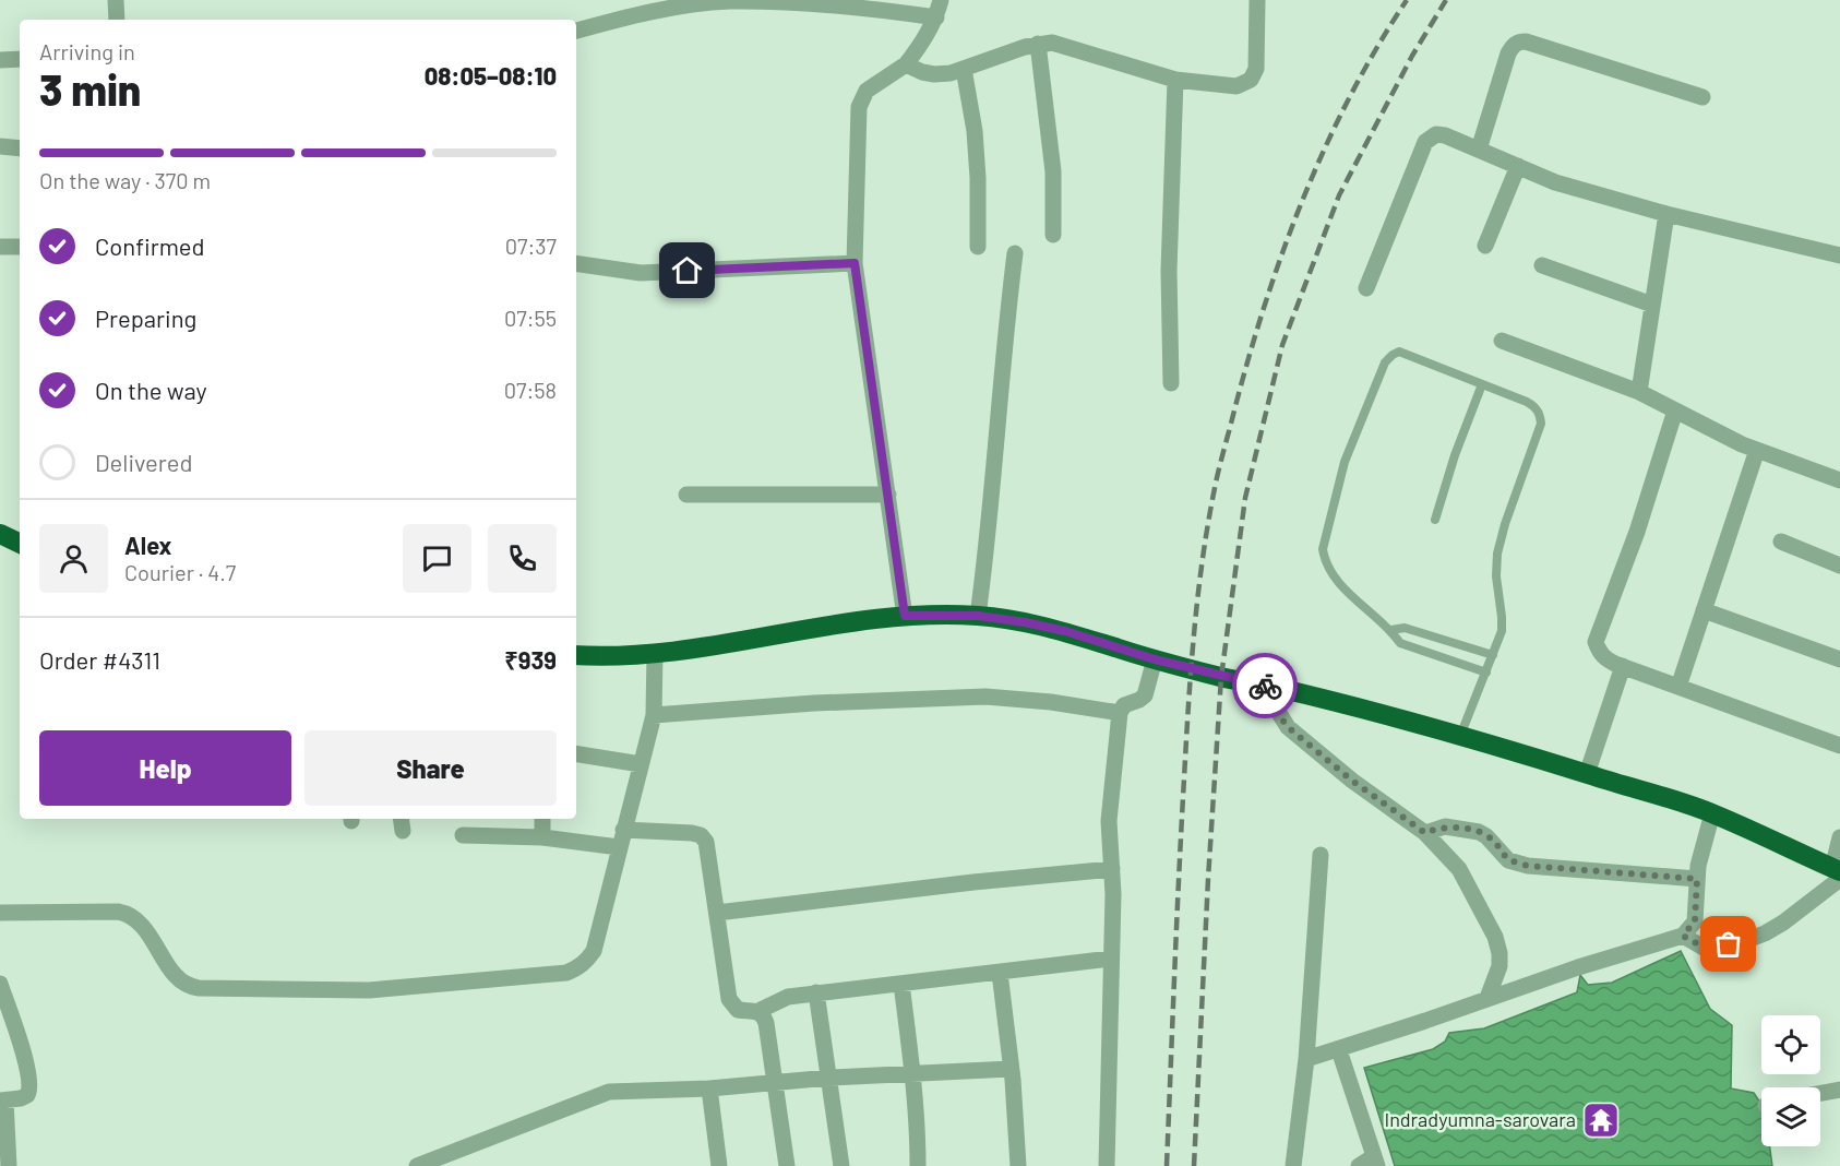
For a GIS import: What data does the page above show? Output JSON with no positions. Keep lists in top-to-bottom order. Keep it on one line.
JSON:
{"places":{"temple":["Indradyumna-sarovara"]},"page":{"heading":["3 min","Arriving in","08:05–08:10"],"panel":["Alex","Courier · 4.7","Order #4311","₹939"],"bar":"On the way · 370 m","list":[["Confirmed","07:37"],["Preparing","07:55"],["On the way","07:58"],"Delivered"],"buttons":["Help","Share"]}}
